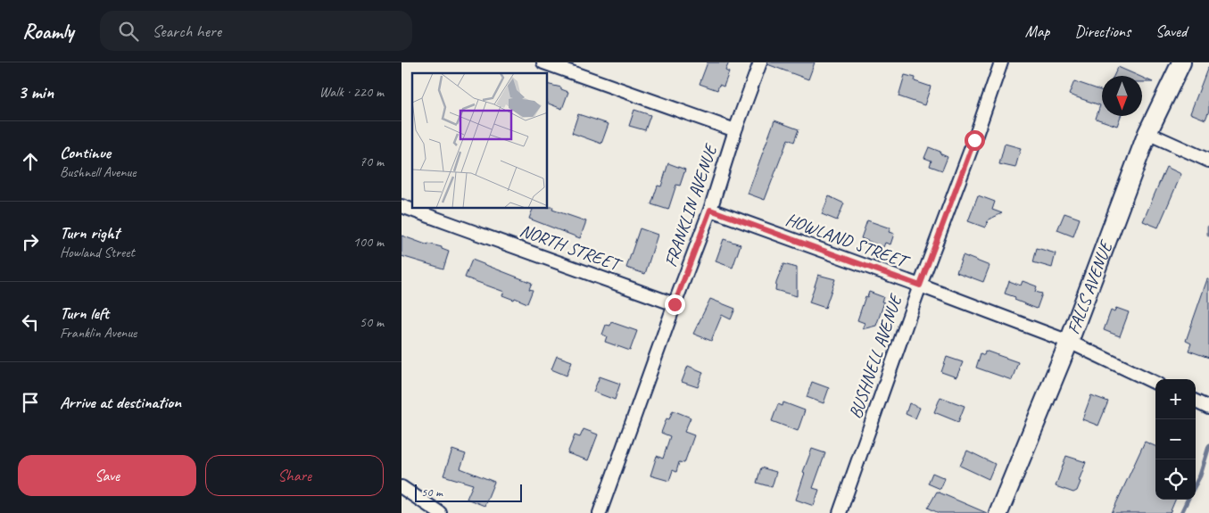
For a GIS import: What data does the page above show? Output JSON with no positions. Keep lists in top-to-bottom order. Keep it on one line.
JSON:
{"streets":{"main road":["FALLS AVENUE"],"street":["FRANKLIN AVENUE","HOWLAND STREET","NORTH STREET","BUSHNELL AVENUE"]},"crossings":[["FRANKLIN AVENUE","HOWLAND STREET"],["FRANKLIN AVENUE","NORTH STREET"],["HOWLAND STREET","FALLS AVENUE"],["HOWLAND STREET","BUSHNELL AVENUE"]],"scale_bar":"50 m","north":"bottom","page":{"header":"Roamly","search":"Search here","nav":["Map","Directions","Saved"],"heading":["3 min","Walk · 220 m"],"list":[["Continue","Bushnell Avenue","70 m"],["Turn right","Howland Street","100 m"],["Turn left","Franklin Avenue","50 m"],"Arrive at destination"],"map_buttons":["+","−"],"buttons":["Save","Share"],"scale":"50 m"}}
